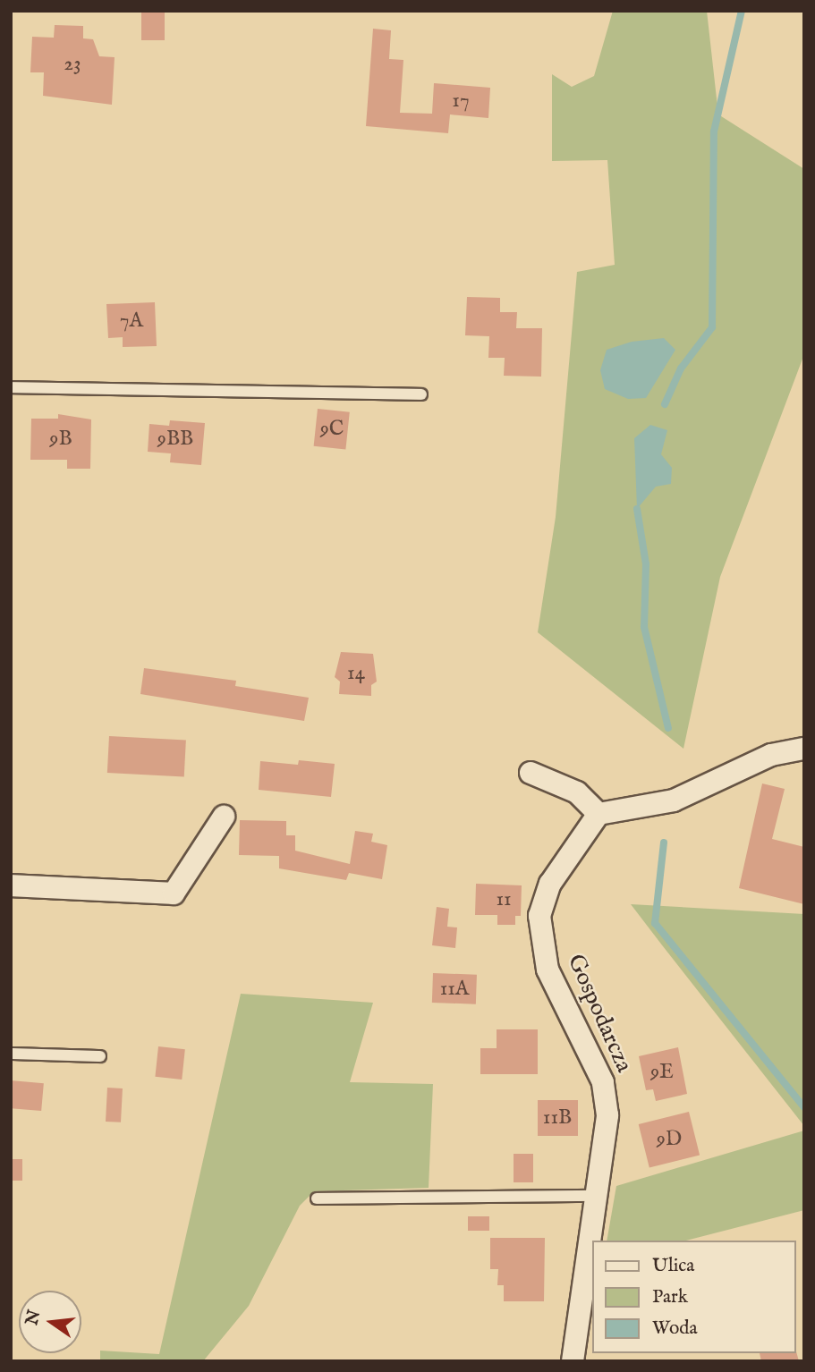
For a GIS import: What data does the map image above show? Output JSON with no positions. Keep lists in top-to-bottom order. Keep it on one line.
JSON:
{"streets":{"street":["Gospodarcza"]},"house_numbers":["23","17","7A","9C","9B","9BB","14","11","11A","9E","11B","9D"],"legend":["Ulica","Park","Woda"],"north":"left"}
